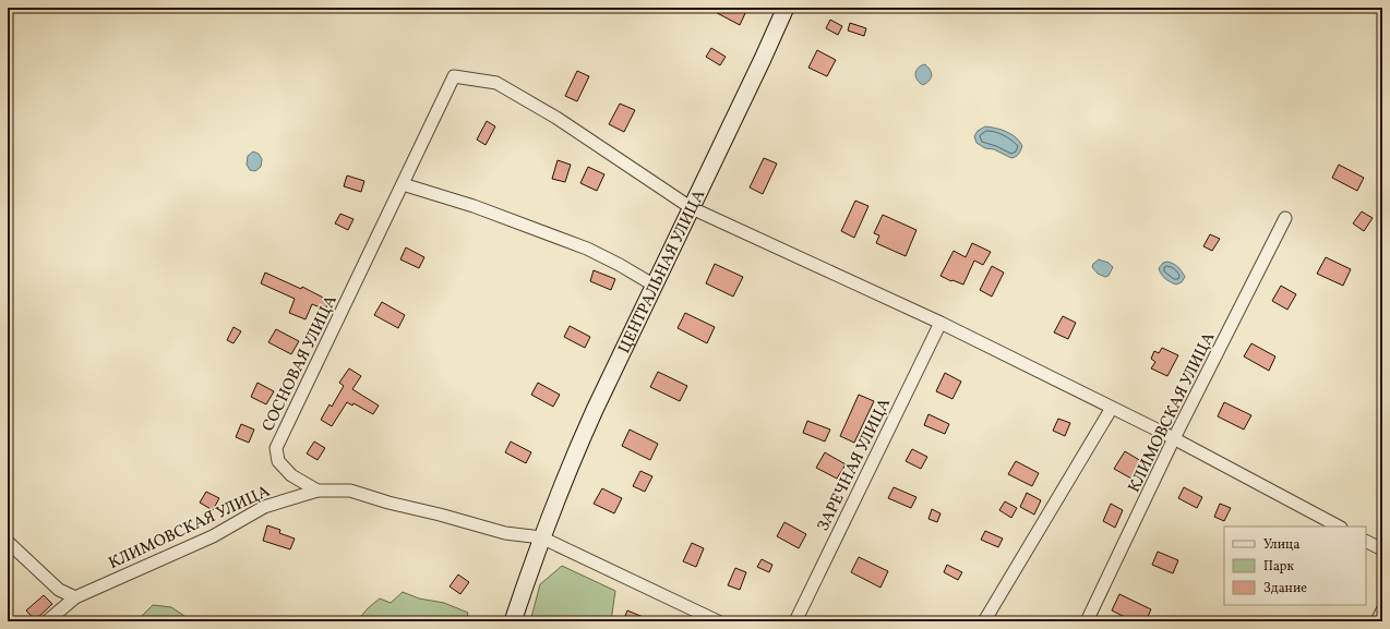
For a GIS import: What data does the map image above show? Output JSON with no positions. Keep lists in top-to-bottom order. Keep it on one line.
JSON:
{"streets":{"street":["ЦЕНТРАЛЬНАЯ УЛИЦА","СОСНОВАЯ УЛИЦА","КЛИМОВСКАЯ УЛИЦА","ЗАРЕЧНАЯ УЛИЦА"]},"crossings":[["ЦЕНТРАЛЬНАЯ УЛИЦА","СОСНОВАЯ УЛИЦА"],["СОСНОВАЯ УЛИЦА","КЛИМОВСКАЯ УЛИЦА"]],"legend":["Улица","Парк","Здание"]}
